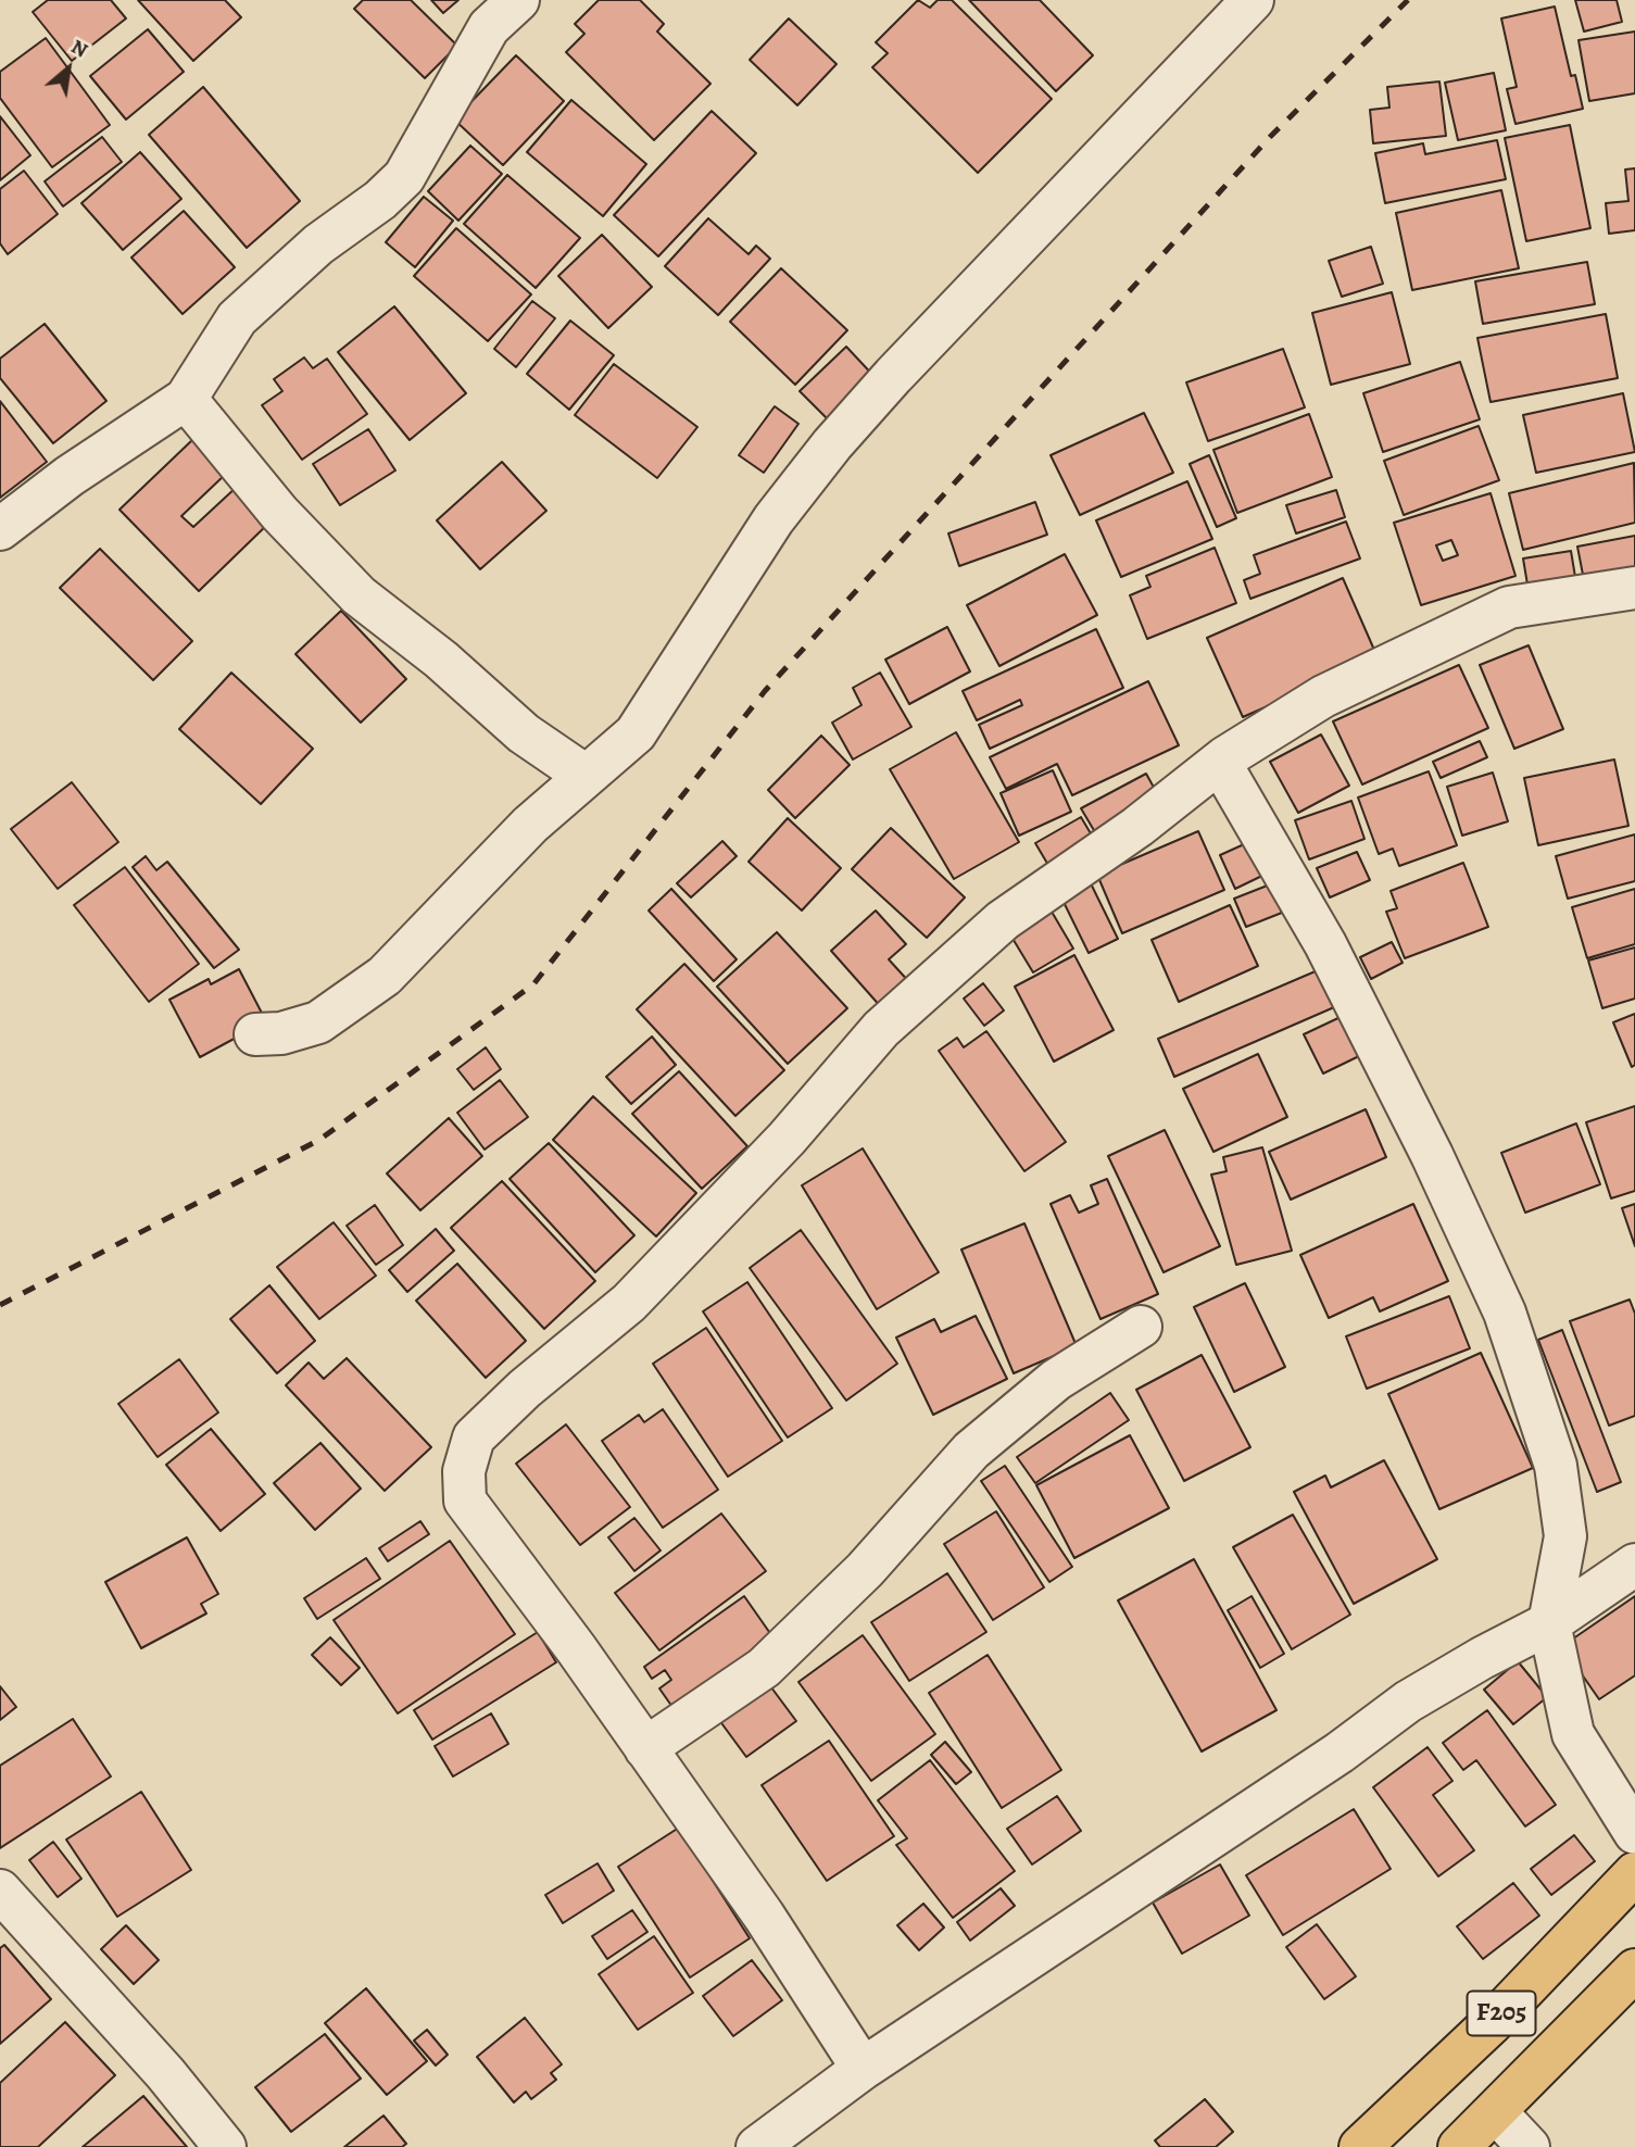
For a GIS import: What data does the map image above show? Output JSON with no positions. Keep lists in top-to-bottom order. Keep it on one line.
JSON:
{"streets":{"main road":["F205"]},"north":"top right"}
